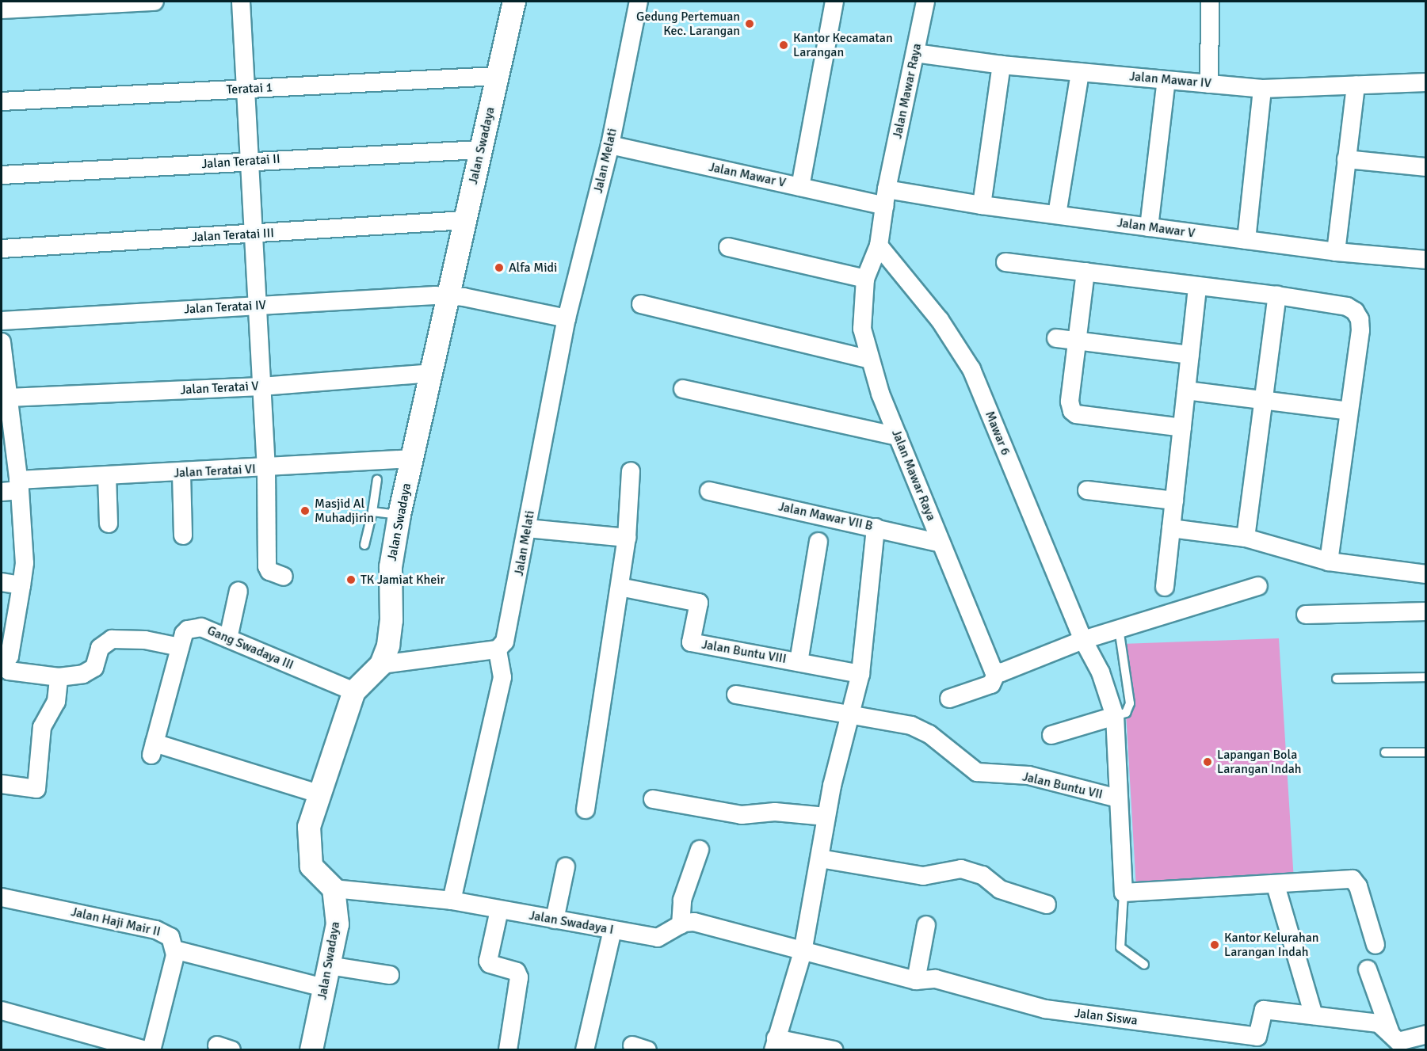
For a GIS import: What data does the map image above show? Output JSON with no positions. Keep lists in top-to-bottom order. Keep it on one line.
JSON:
{"streets":{"street":["Jalan Mawar IV","Teratai 1","Jalan Mawar Raya","Jalan Swadaya","Jalan Melati","Jalan Teratai II","Jalan Mawar V","Jalan Teratai III","Jalan Teratai IV","Jalan Teratai V","Mawar 6","Jalan Teratai VI","Jalan Mawar VII B","Gang Swadaya III","Jalan Buntu VIII","Jalan Buntu VII","Jalan Haji Mair II","Jalan Swadaya I","Jalan Siswa"]},"crossings":[["Jalan Mawar IV","Jalan Mawar Raya"],["Teratai 1","Jalan Swadaya"],["Jalan Mawar Raya","Jalan Mawar V"],["Jalan Mawar Raya","Mawar 6"],["Jalan Mawar Raya","Jalan Mawar VII B"],["Jalan Swadaya","Jalan Teratai II"],["Jalan Swadaya","Jalan Teratai III"],["Jalan Swadaya","Jalan Teratai IV"],["Jalan Swadaya","Jalan Teratai V"],["Jalan Swadaya","Jalan Teratai VI"],["Jalan Swadaya","Gang Swadaya III"],["Jalan Swadaya","Jalan Swadaya I"],["Jalan Melati","Jalan Mawar V"],["Mawar 6","Jalan Buntu VII"],["Jalan Swadaya I","Jalan Siswa"]],"places":["Gedung Pertemuan Kec. Larangan","Kantor Kecamatan Larangan","Alfa Midi","Masjid Al Muhadjirin","TK Jamiat Kheir","Lapangan Bola Larangan Indah","Kantor Kelurahan Larangan Indah"]}
